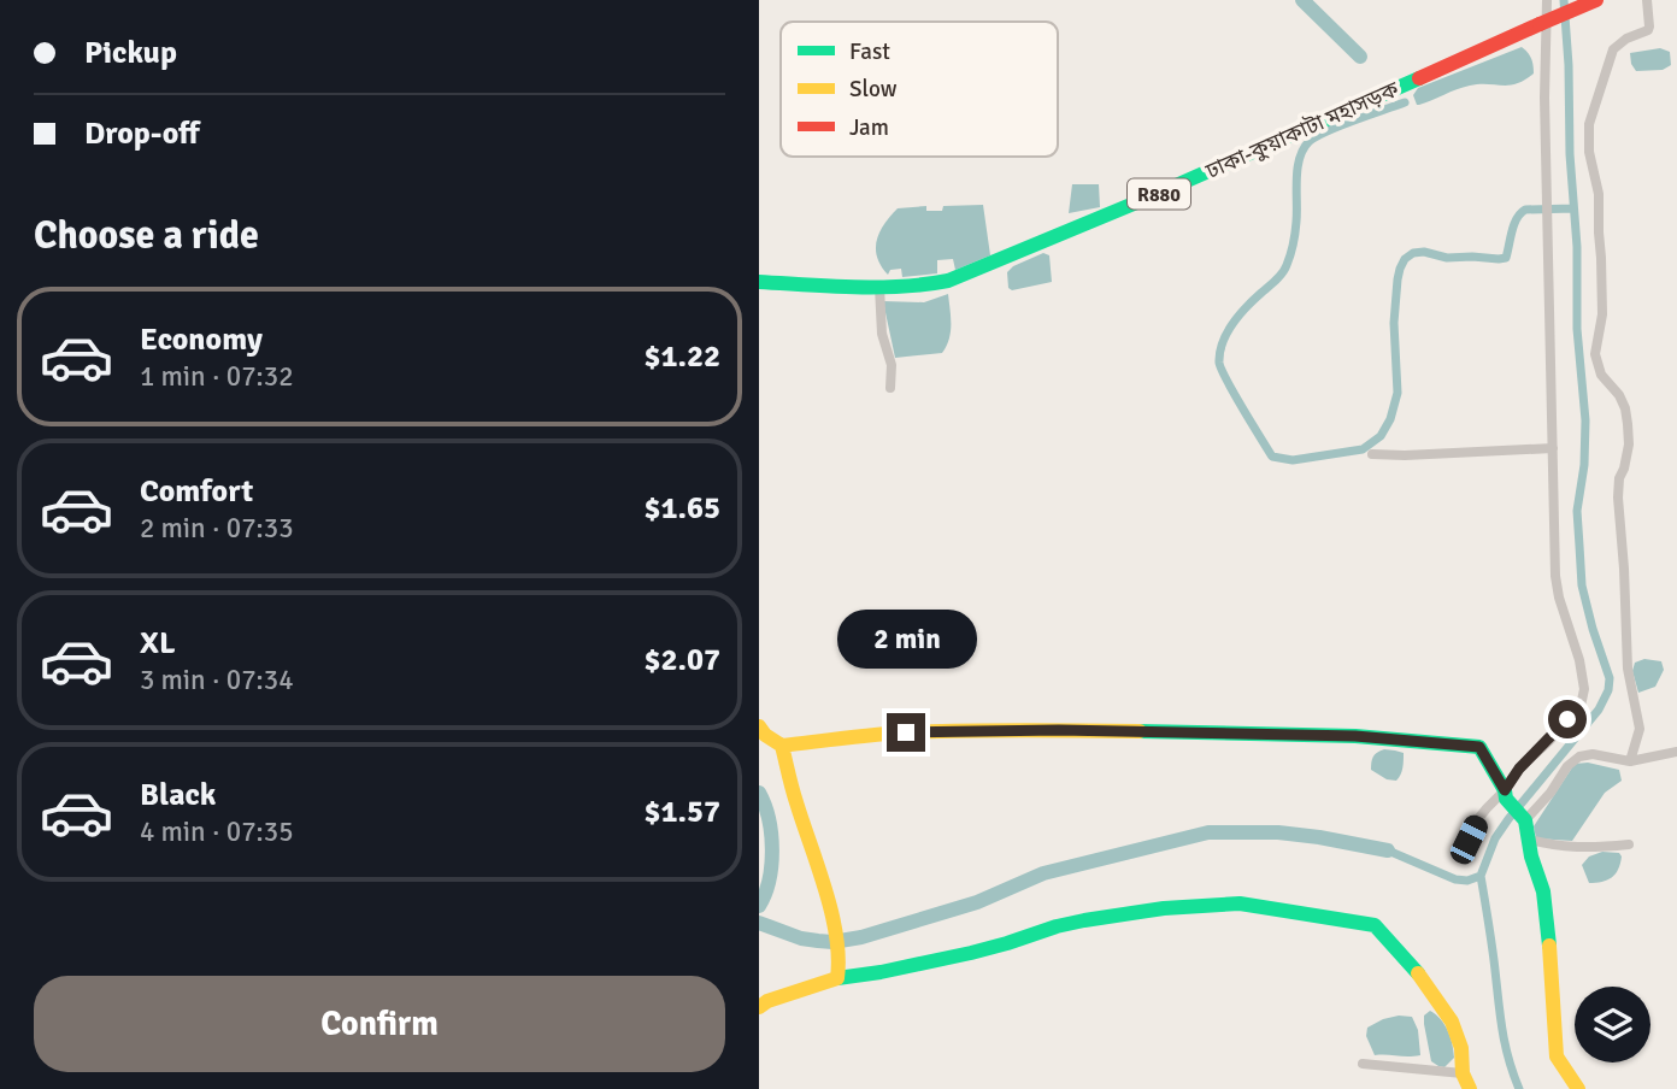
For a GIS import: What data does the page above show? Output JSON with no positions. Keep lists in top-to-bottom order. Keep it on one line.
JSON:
{"streets":{"street":["ঢাকা-কুয়াকাটা মহাসড়ক","R880"]},"legend":["Fast","Slow","Jam"],"page":{"banner":["Pickup","Drop-off"],"heading":"Choose a ride","list":[{"name":"Economy","note":"1 min · 07:32","value":"$1.22"},{"name":"Comfort","note":"2 min · 07:33","value":"$1.65"},{"name":"XL","note":"3 min · 07:34","value":"$2.07"},{"name":"Black","note":"4 min · 07:35","value":"$1.57"}],"bubble":"2 min","buttons":"Confirm"}}
